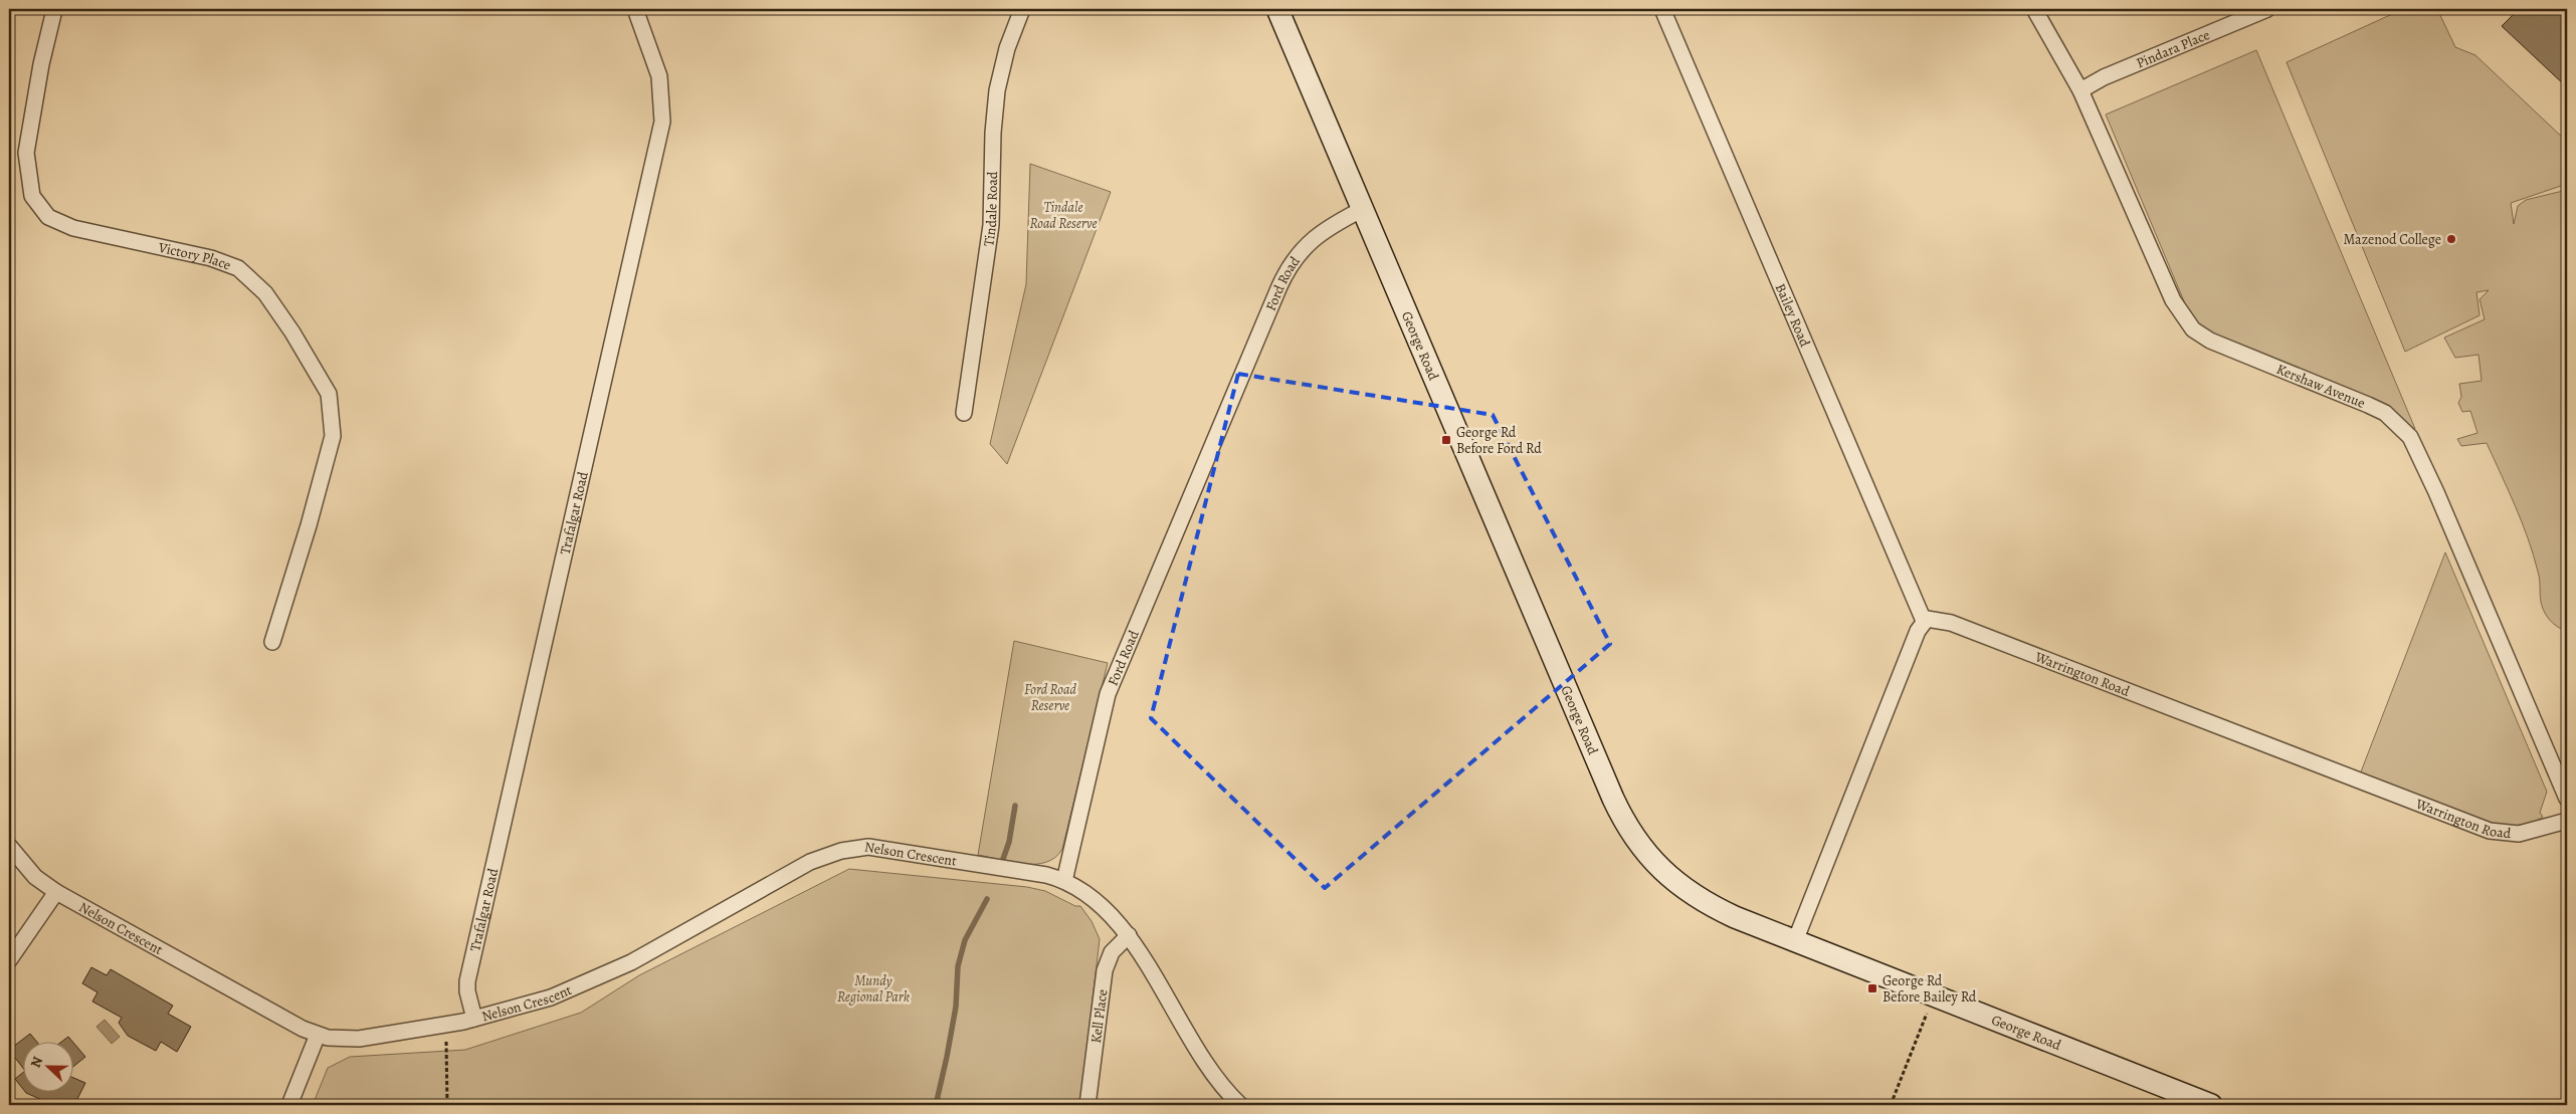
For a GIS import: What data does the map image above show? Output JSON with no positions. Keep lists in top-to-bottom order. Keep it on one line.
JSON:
{"streets":{"street":["Pindara Place","Tindale Road","Victory Place","Ford Road","Bailey Road","George Road","Kershaw Avenue","Trafalgar Road","Warrington Road","Nelson Crescent","Kell Place"]},"crossings":[["Pindara Place","Kershaw Avenue"],["Ford Road","George Road"],["Ford Road","Nelson Crescent"],["Bailey Road","Warrington Road"],["Trafalgar Road","Nelson Crescent"]],"parks":["Tindale Road Reserve","Ford Road Reserve","Mundy Regional Park"],"places":{"other":["Mazenod College"],"transit":["George Rd Before Ford Rd","George Rd Before Bailey Rd"]},"north":"left"}
